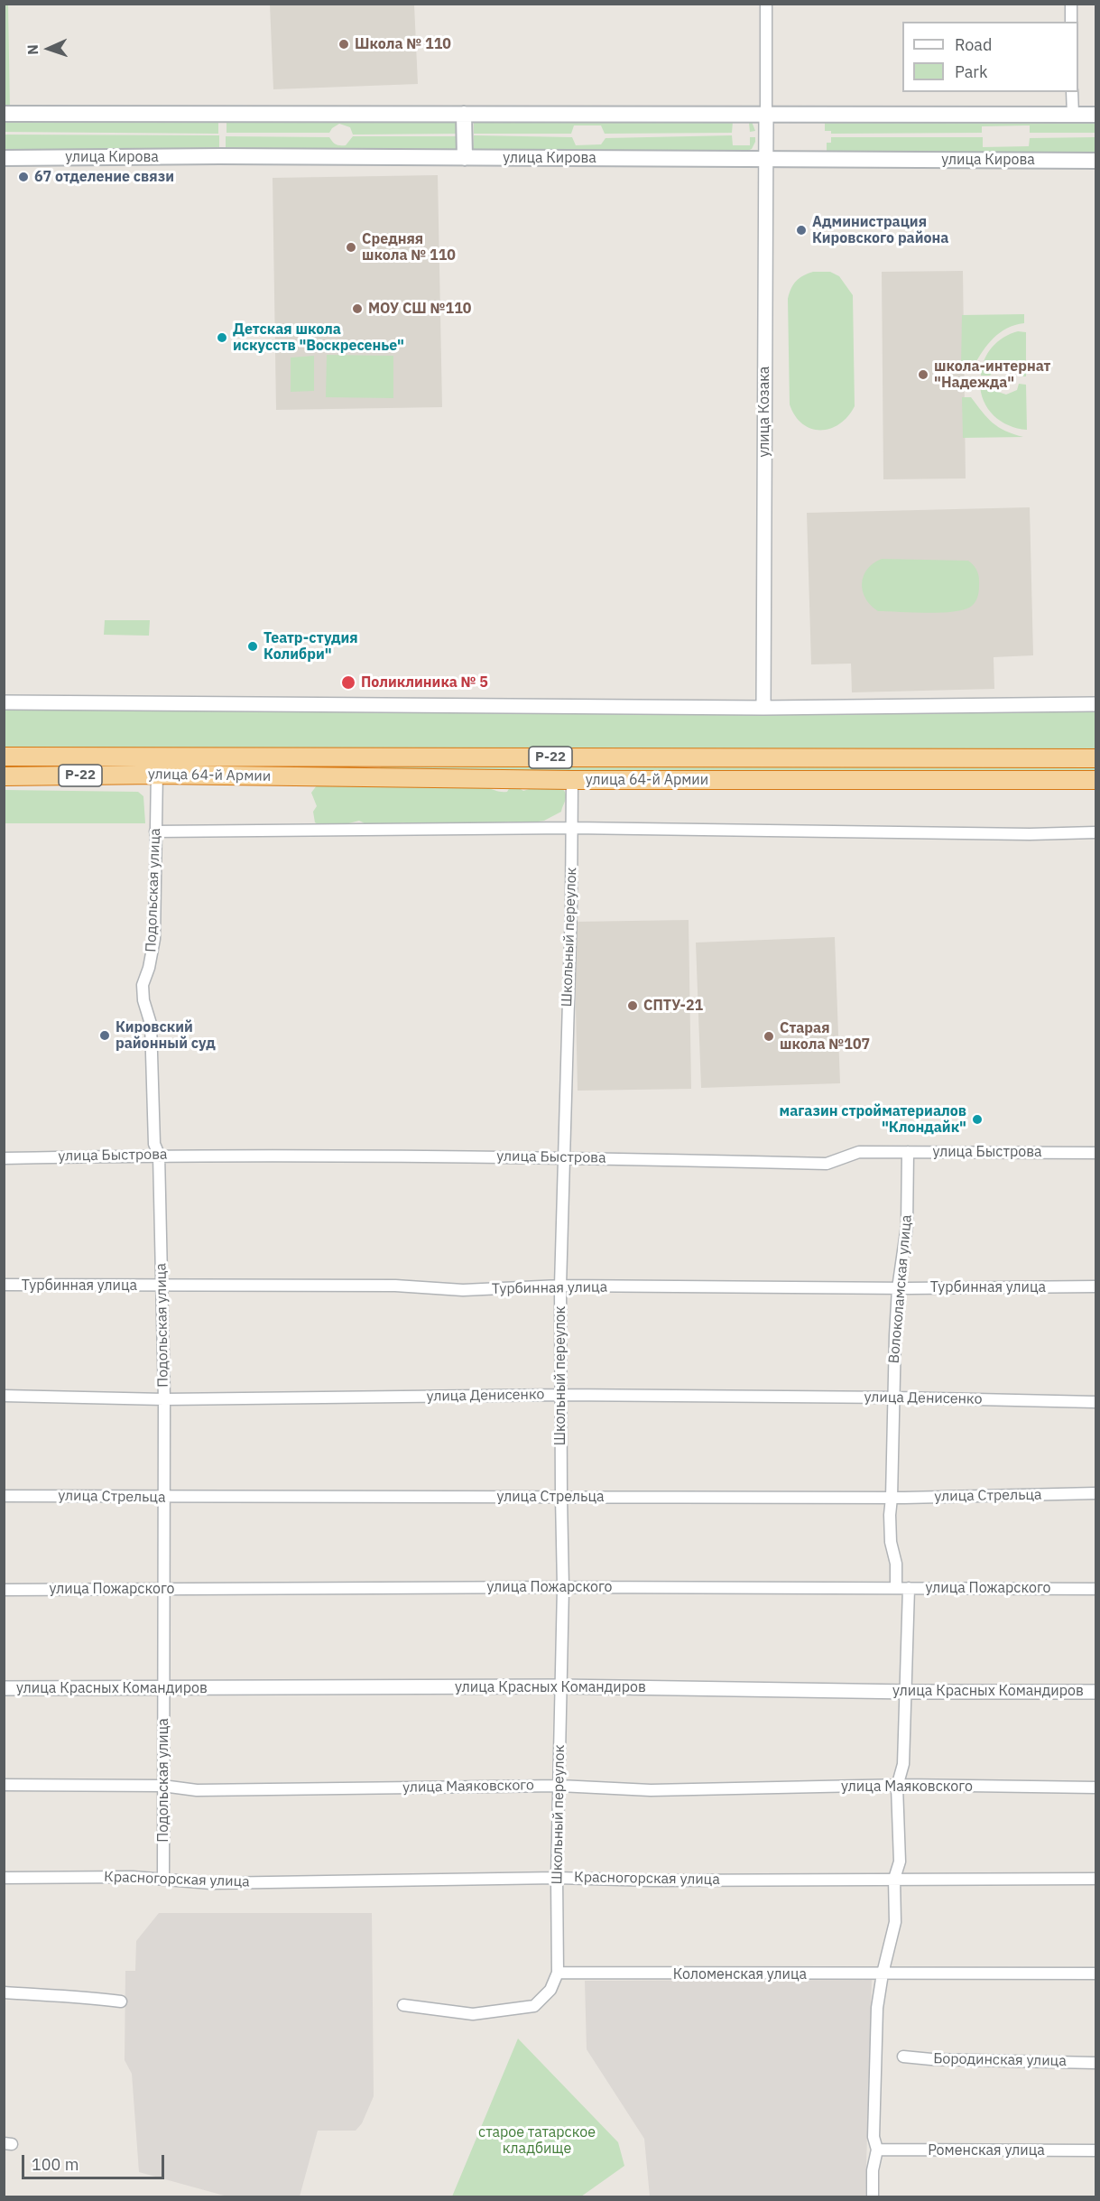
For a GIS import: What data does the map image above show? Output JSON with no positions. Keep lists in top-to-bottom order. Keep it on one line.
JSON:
{"streets":{"highway":["Р-22","улица 64-й Армии"],"main road":["улица Кирова"],"street":["улица Козака","Подольская улица","Школьный переулок","улица Быстрова","Турбинная улица","Волоколамская улица","улица Денисенко","улица Стрельца","улица Пожарского","улица Красных Командиров","улица Маяковского","Красногорская улица","Коломенская улица","Бородинская улица","Роменская улица"]},"crossings":[["улица Кирова","улица Козака"],["улица 64-й Армии","Подольская улица"],["улица 64-й Армии","Школьный переулок"],["Подольская улица","улица Быстрова"],["Подольская улица","Турбинная улица"],["Подольская улица","улица Денисенко"],["Подольская улица","улица Стрельца"],["Подольская улица","улица Пожарского"],["Подольская улица","улица Красных Командиров"],["Подольская улица","улица Маяковского"],["Подольская улица","Красногорская улица"],["Школьный переулок","улица Быстрова"],["Школьный переулок","Турбинная улица"],["Школьный переулок","улица Денисенко"],["Школьный переулок","улица Стрельца"],["Школьный переулок","улица Пожарского"],["Школьный переулок","улица Красных Командиров"],["Школьный переулок","улица Маяковского"],["Школьный переулок","Красногорская улица"],["Школьный переулок","Коломенская улица"],["улица Быстрова","Волоколамская улица"],["Турбинная улица","Волоколамская улица"],["Волоколамская улица","улица Денисенко"],["Волоколамская улица","улица Стрельца"],["Волоколамская улица","улица Пожарского"]],"parks":["старое татарское кладбище"],"places":["Школа № 110","67 отделение связи","Администрация Кировского района","Средняя школа № 110","МОУ СШ №110","Детская школа искусств \"Воскресенье\"","школа-интернат \"Надежда\"","Театр-студия Колибри\"","Поликлиника № 5","СПТУ-21","Кировский районный суд","Старая школа №107","магазин стройматериалов \"Клондайк\""],"legend":["Road","Park"],"scale_bar":"100 m","north":"left"}
